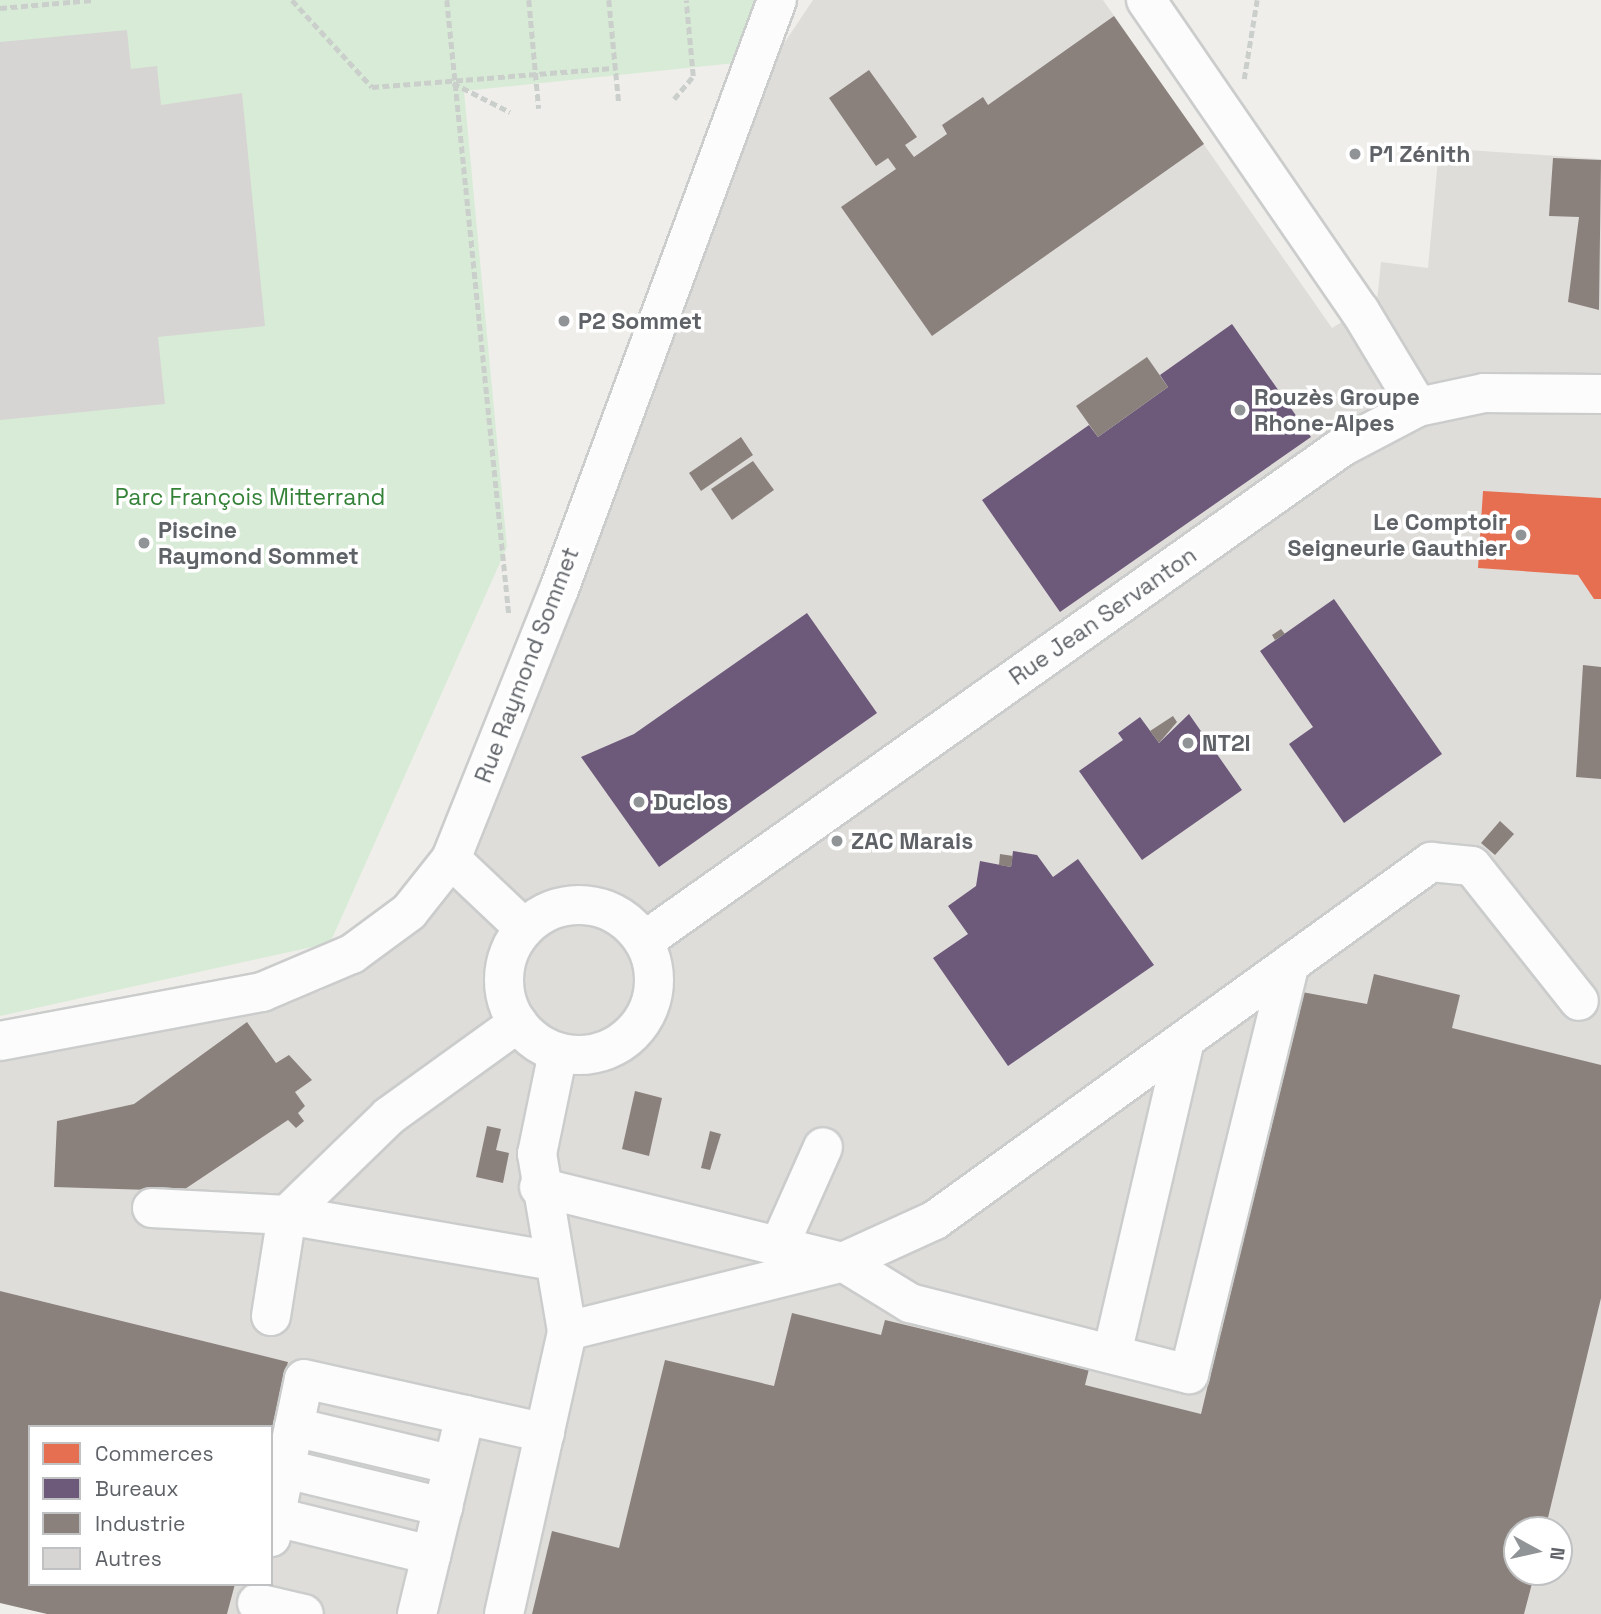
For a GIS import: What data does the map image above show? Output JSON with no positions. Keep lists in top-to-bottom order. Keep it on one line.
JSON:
{"streets":{"street":["Rue Jean Servanton","Rue Raymond Sommet"]},"parks":["Parc François Mitterrand"],"places":["P1 Zénith","P2 Sommet","Rouzès Groupe Rhone-Alpes","Le Comptoir Seigneurie Gauthier","Piscine Raymond Sommet","NT2I","Duclos","ZAC Marais"],"legend":["Commerces","Bureaux","Industrie","Autres"],"north":"right"}
